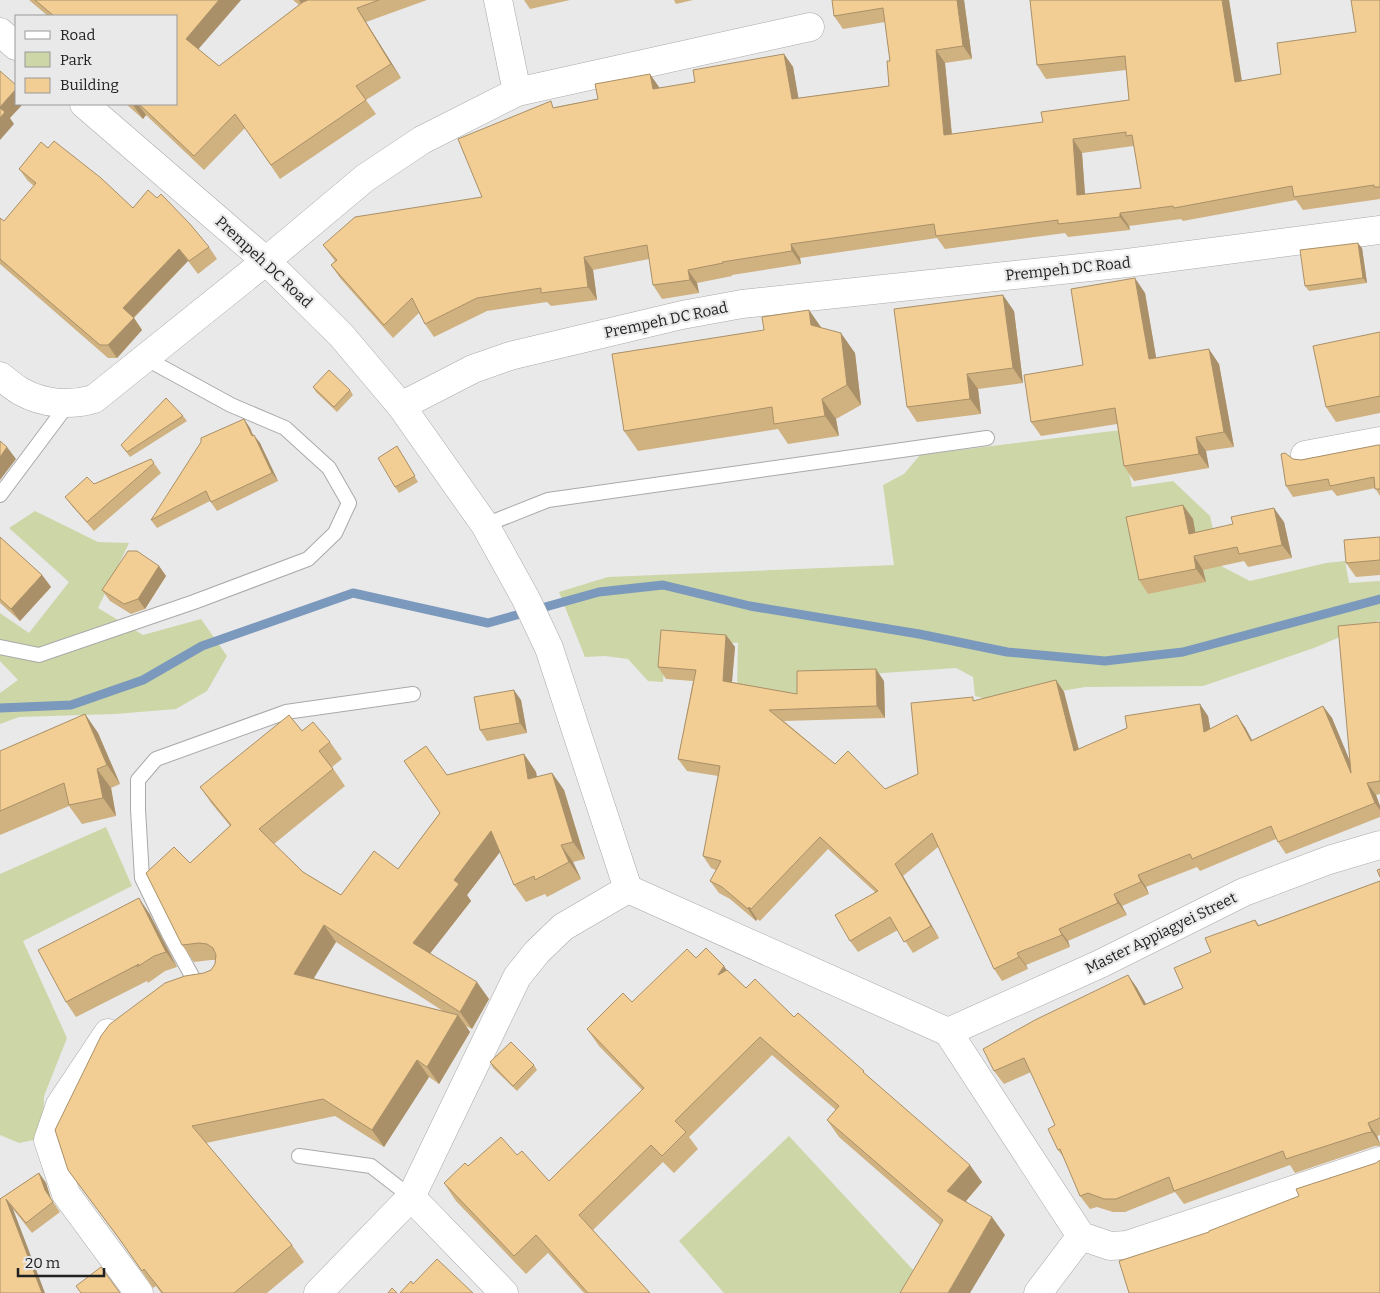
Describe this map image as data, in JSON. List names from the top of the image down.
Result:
{
  "streets": {
    "street": ["Prempeh DC Road", "Master Appiagyei Street"]
  },
  "legend": ["Road", "Park", "Building"],
  "scale_bar": "20 m"
}
